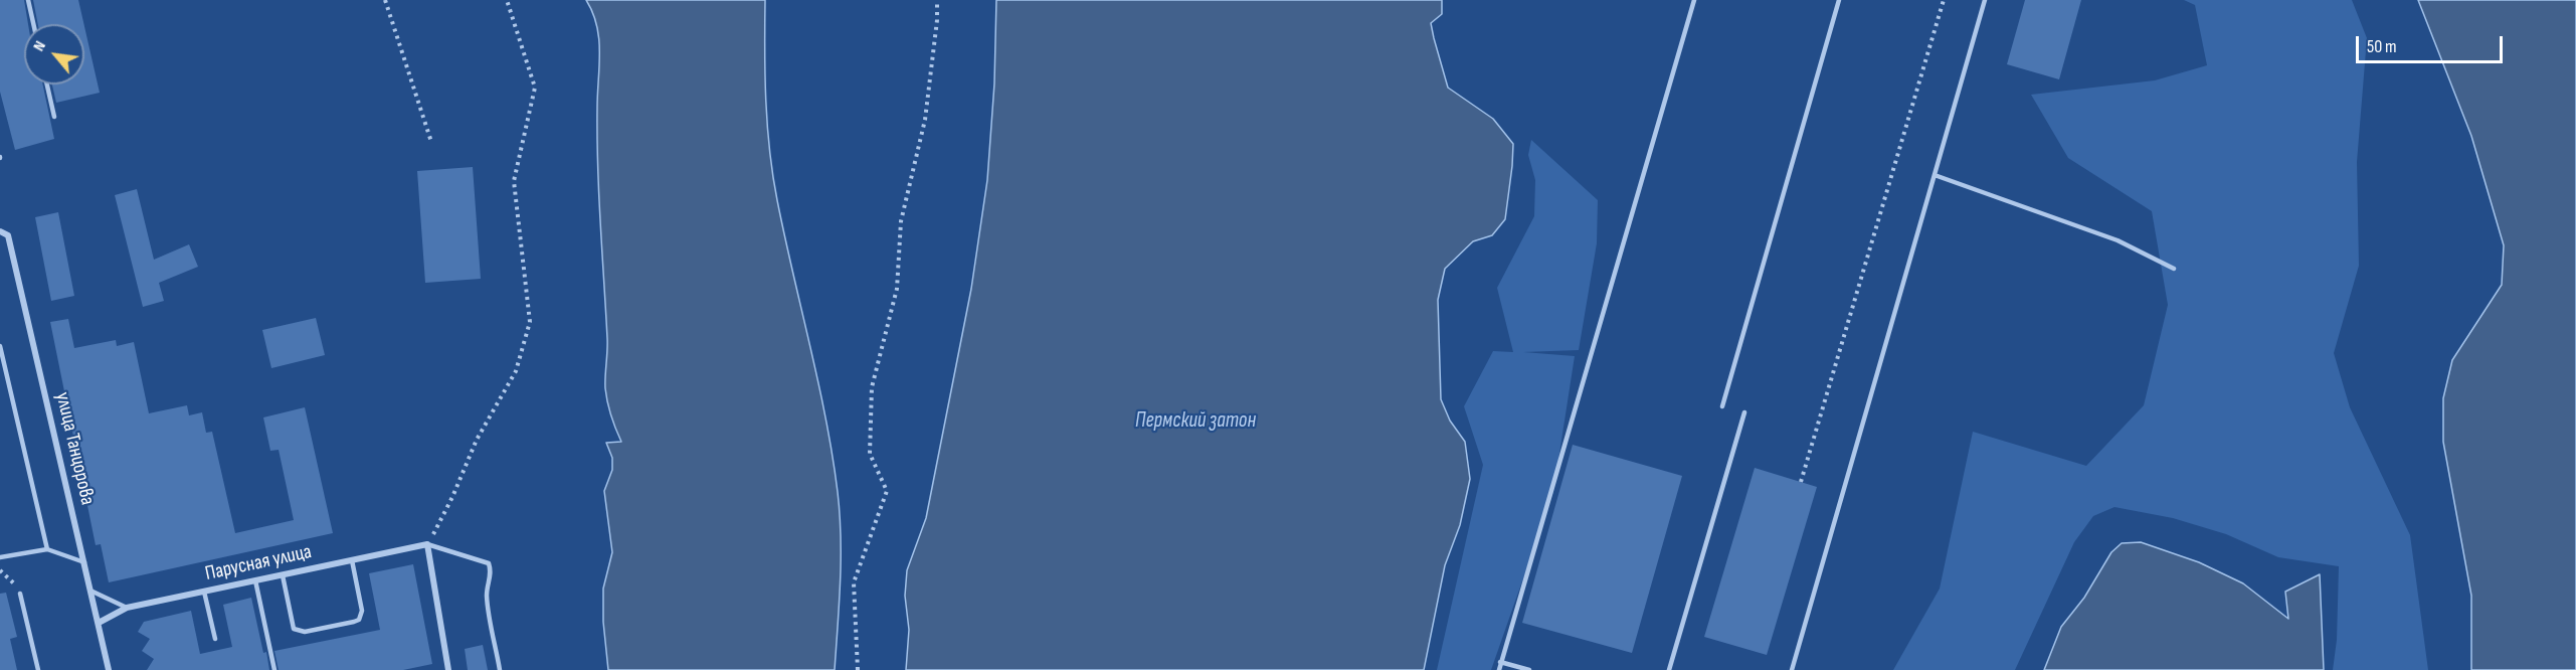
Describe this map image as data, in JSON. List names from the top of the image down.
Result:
{
  "streets": {
    "street": ["улица Танцорова", "Парусная улица"]
  },
  "crossings": [
    ["улица Танцорова", "Парусная улица"]
  ],
  "water": ["Пермский затон"],
  "scale_bar": "50 m",
  "north": "top left"
}
